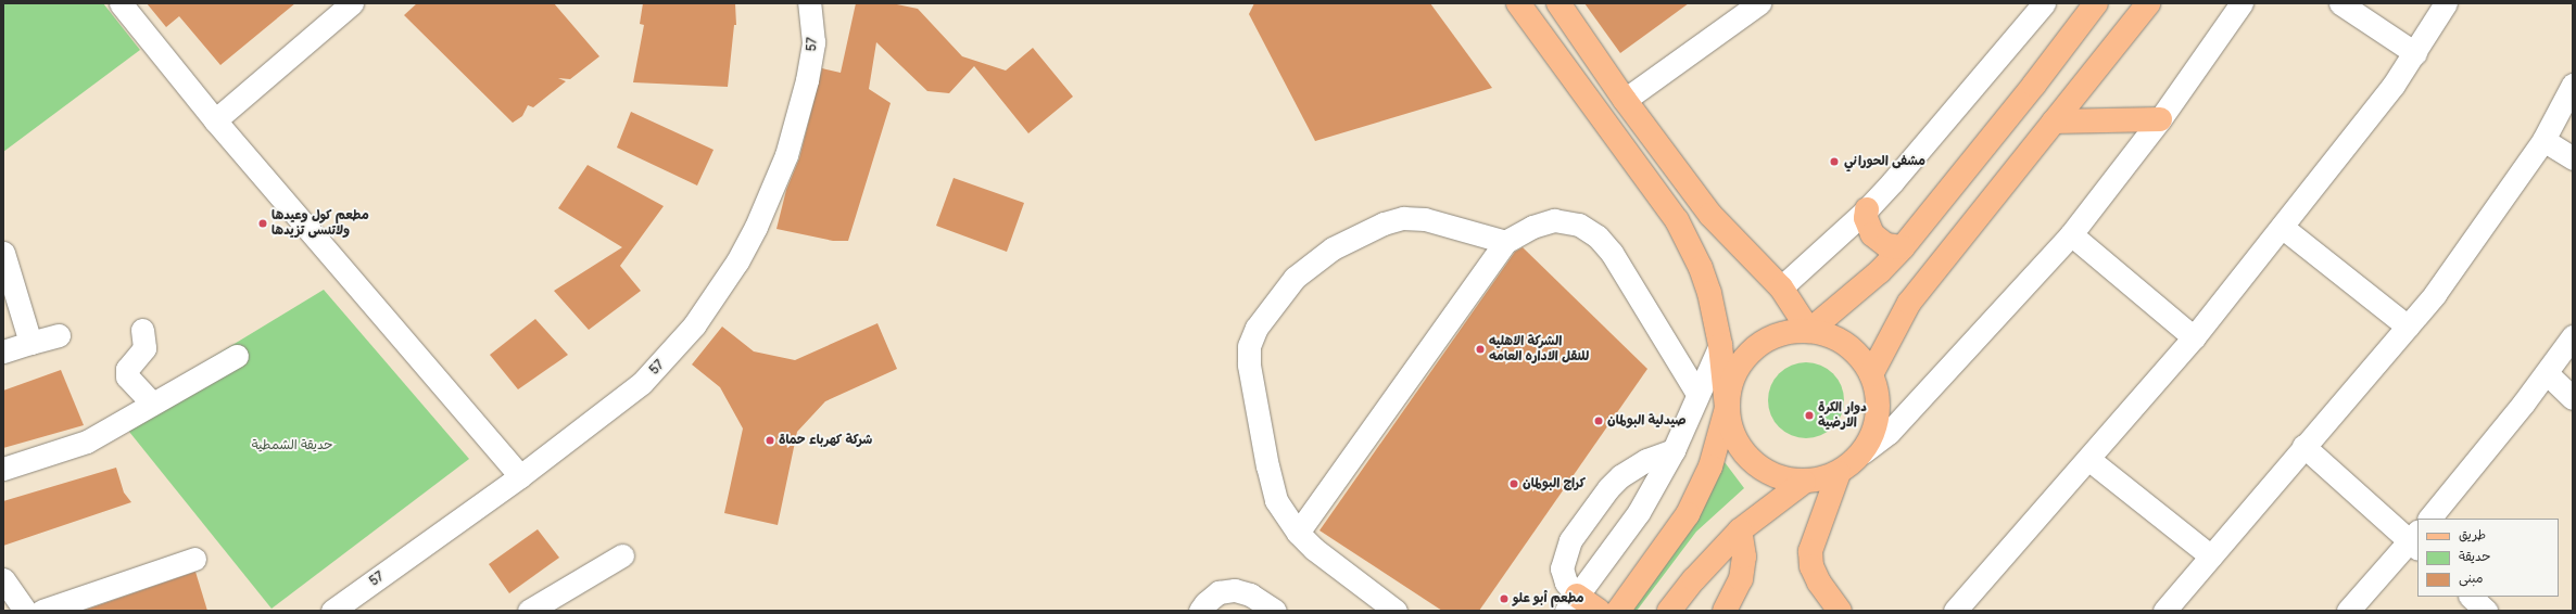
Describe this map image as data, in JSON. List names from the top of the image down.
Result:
{
  "streets": {
    "street": ["57"]
  },
  "parks": ["حديقة الشمطية"],
  "places": [
    "مشفى الحوراني",
    "مطعم كول وعيدها ولاتنسى تزيدها",
    "الشركة الاهليه للنقل الاداره العامه",
    "دوار الكرة الارضية",
    "صيدلية البولمان",
    "شركة كهرباء حماة",
    "كراج البولمان",
    "مطعم أبو علو"
  ],
  "legend": ["طريق", "حديقة", "مبنى"]
}
